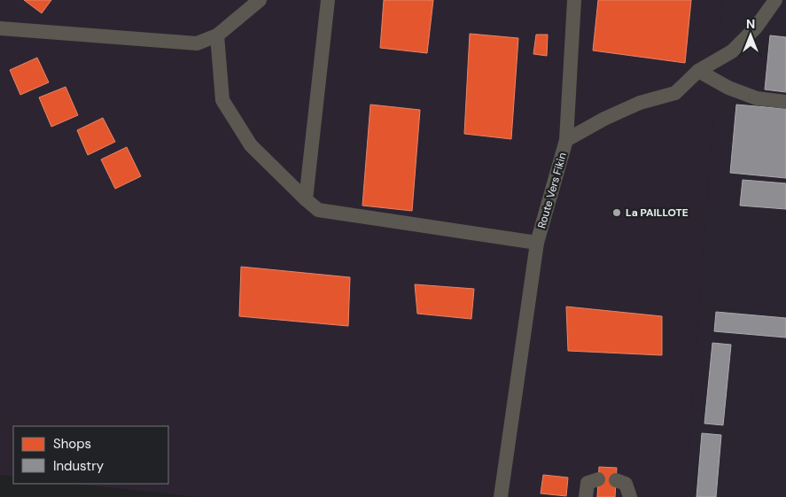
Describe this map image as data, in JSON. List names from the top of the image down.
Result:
{
  "streets": {
    "street": ["Route Vers Fikin"]
  },
  "places": ["La PAILLOTE"],
  "legend": ["Shops", "Industry"],
  "north": "top"
}
